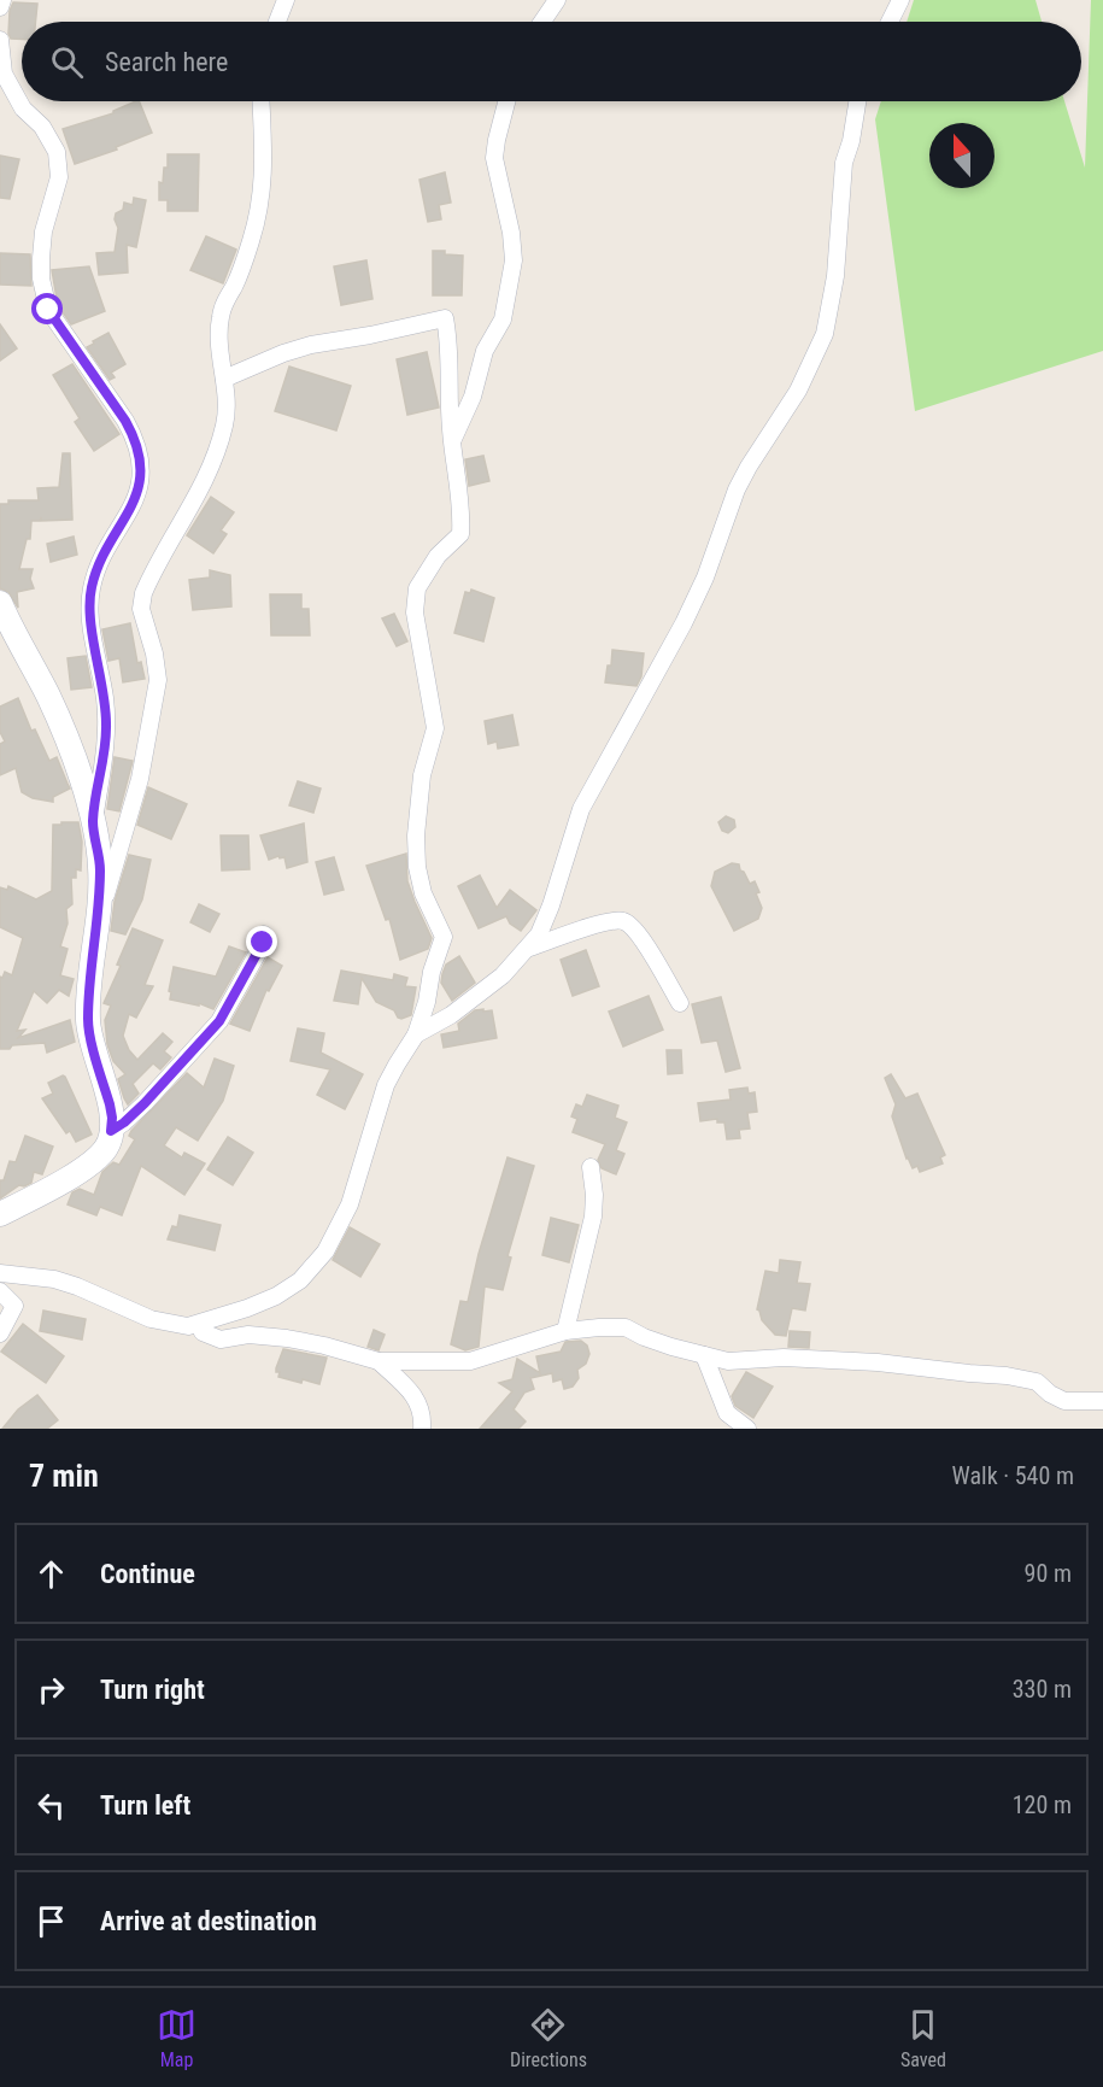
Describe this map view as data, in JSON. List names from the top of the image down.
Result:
{
  "north": "top",
  "page": {
    "search": "Search here",
    "heading": ["7 min", "Walk · 540 m"],
    "list": [
      ["Continue", "90 m"],
      ["Turn right", "330 m"],
      ["Turn left", "120 m"],
      "Arrive at destination"
    ],
    "nav": ["Map", "Directions", "Saved"]
  }
}
